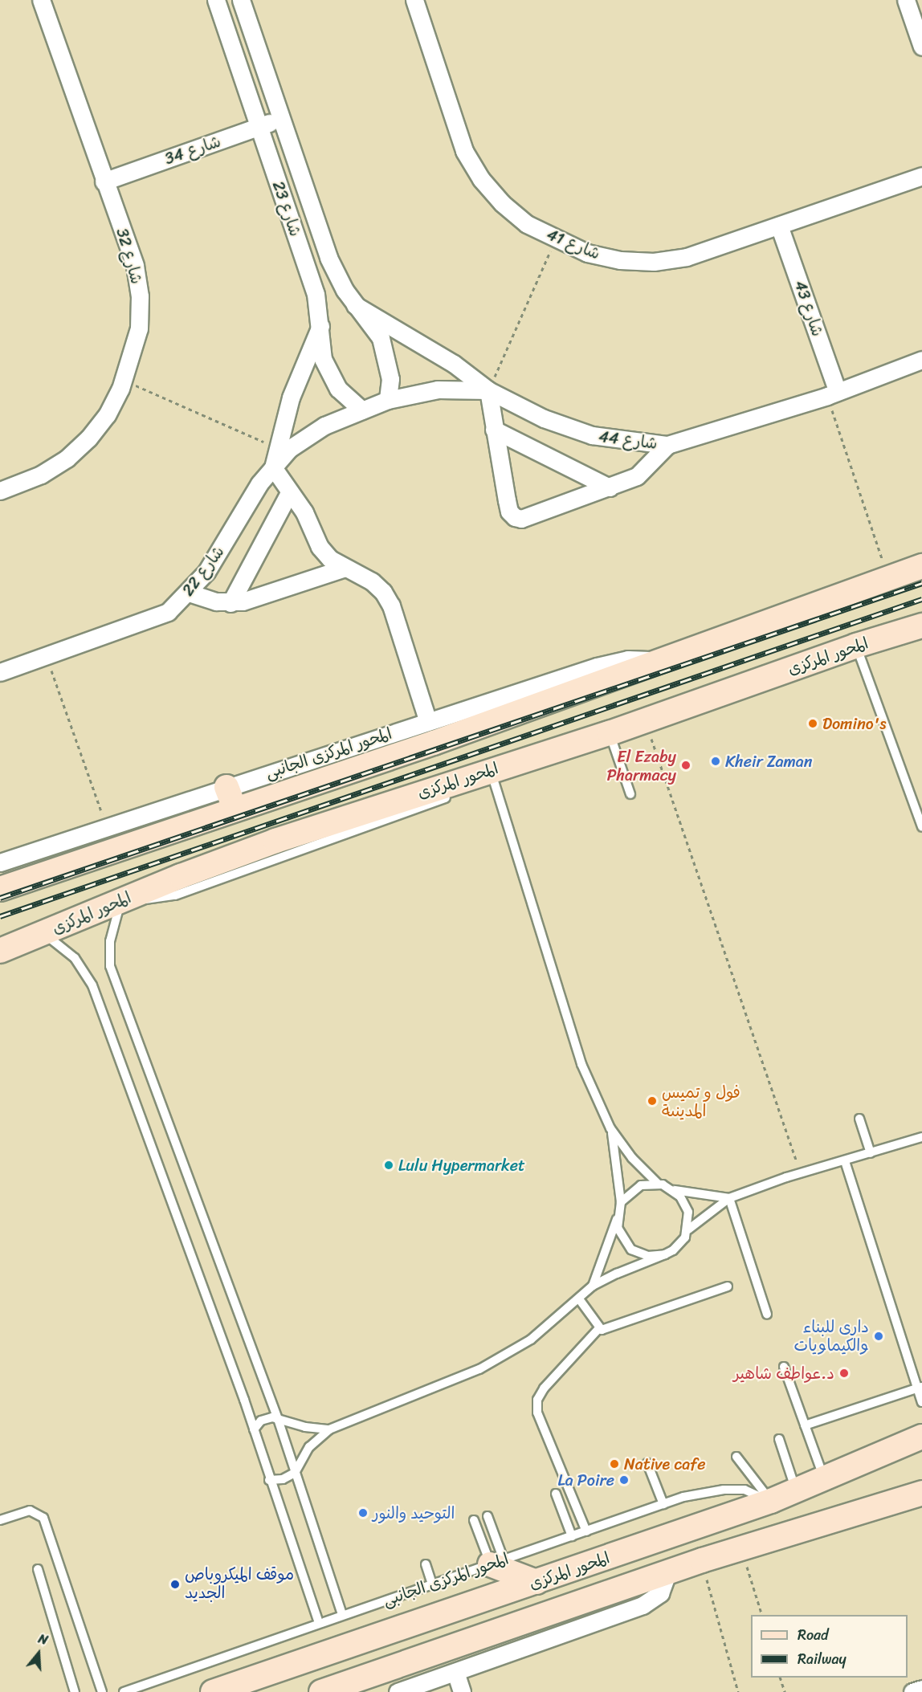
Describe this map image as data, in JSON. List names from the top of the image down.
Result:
{
  "streets": {
    "main road": ["المحور المركزى"],
    "street": [
      "شارع 34",
      "شارع 23",
      "شارع 41",
      "شارع 32",
      "شارع 43",
      "شارع 44",
      "شارع 22",
      "المحور المركزى الجانبى"
    ]
  },
  "crossings": [
    ["شارع 34", "شارع 23"],
    ["شارع 34", "شارع 32"],
    ["شارع 23", "شارع 44"],
    ["شارع 23", "شارع 22"],
    ["شارع 41", "شارع 43"],
    ["شارع 43", "شارع 44"],
    ["شارع 44", "شارع 22"],
    ["المحور المركزى", "المحور المركزى الجانبى"]
  ],
  "places": [
    "Domino's",
    "Kheir Zaman",
    "El Ezaby Pharmacy",
    "فول و تميس المدينىة",
    "Lulu Hypermarket",
    "دارى للبناء والكيماويات",
    "د.عواطف شاهير",
    "Native cafe",
    "La Poire",
    "التوحيد والنور",
    "موقف الميكروباص الجديد"
  ],
  "legend": ["Road", "Railway"],
  "north": "top"
}
